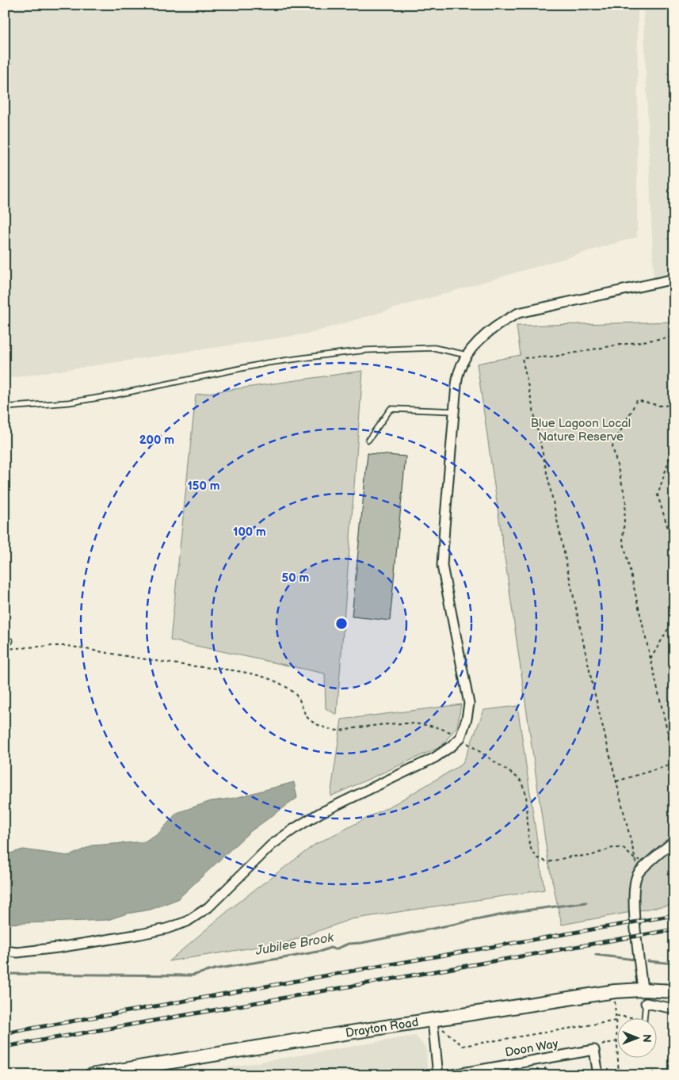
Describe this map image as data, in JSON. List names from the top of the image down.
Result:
{
  "streets": {
    "street": ["Drayton Road", "Doon Way"]
  },
  "water": ["Jubilee Brook"],
  "parks": ["Blue Lagoon Local Nature Reserve"],
  "north": "right",
  "rings": [
    "200 m",
    "150 m",
    "100 m",
    "50 m"
  ]
}
